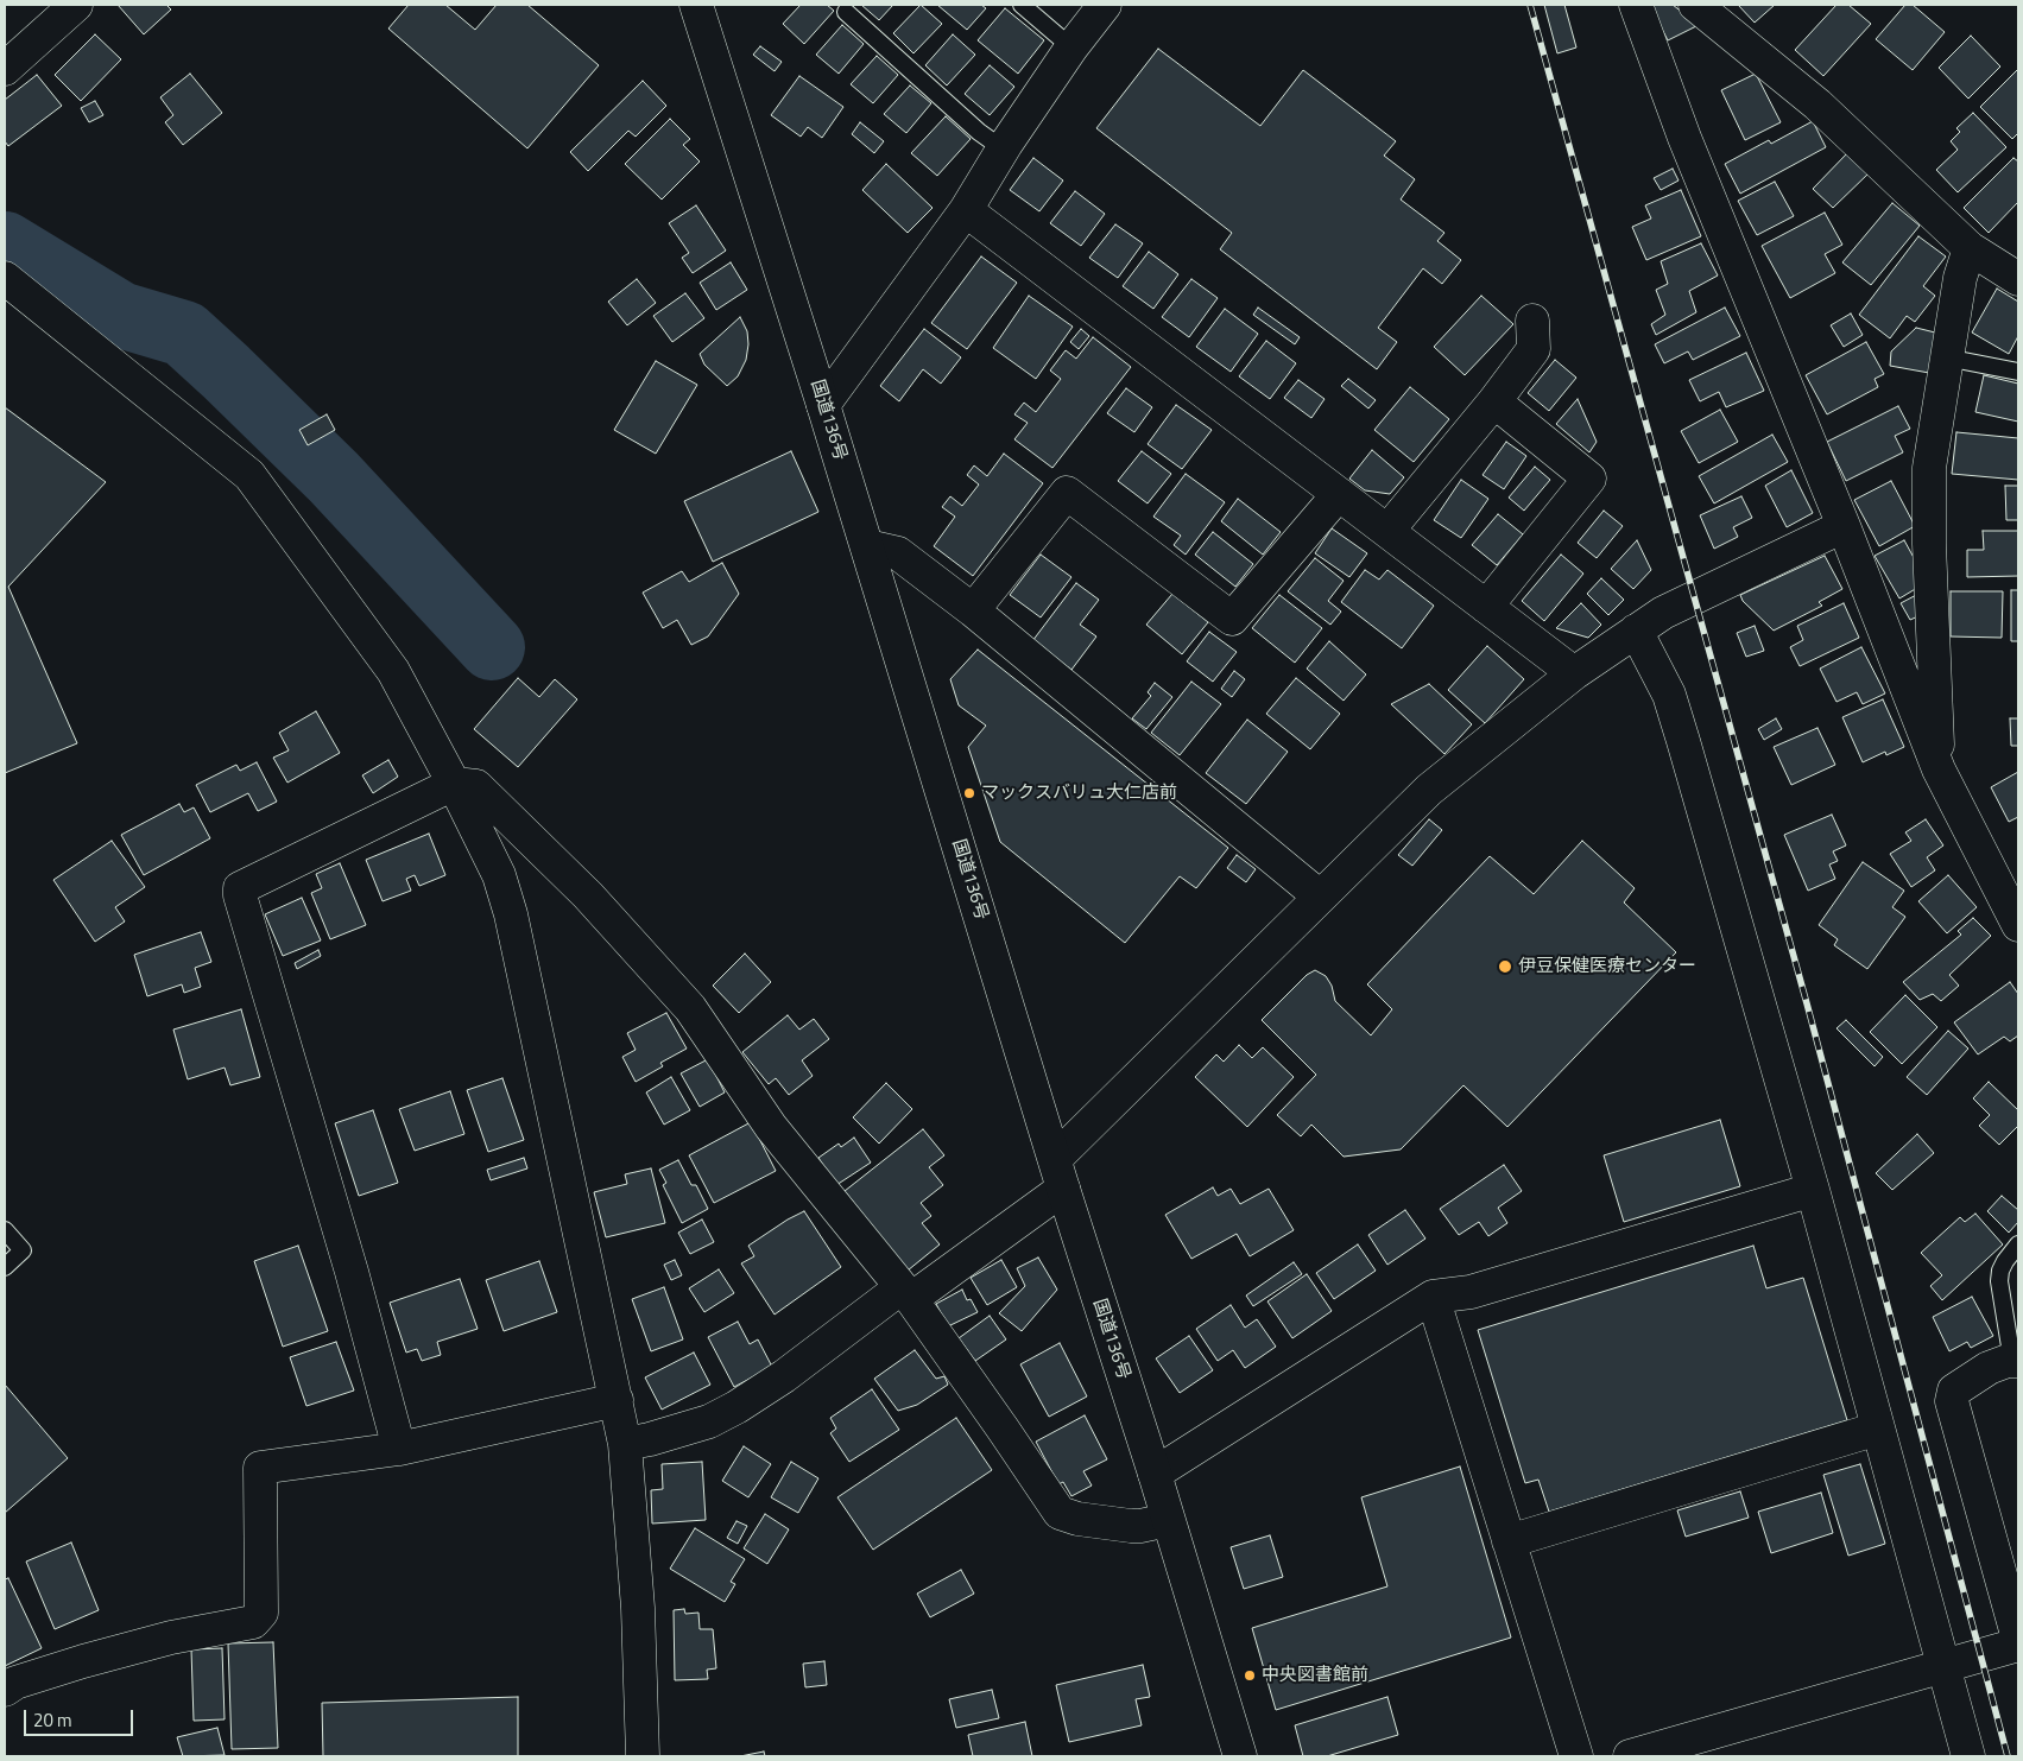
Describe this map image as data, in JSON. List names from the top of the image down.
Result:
{
  "streets": {
    "main road": ["国道136号"]
  },
  "places": ["マックスバリュ大仁店前", "伊豆保健医療センター", "中央図書館前"],
  "scale_bar": "20 m"
}
